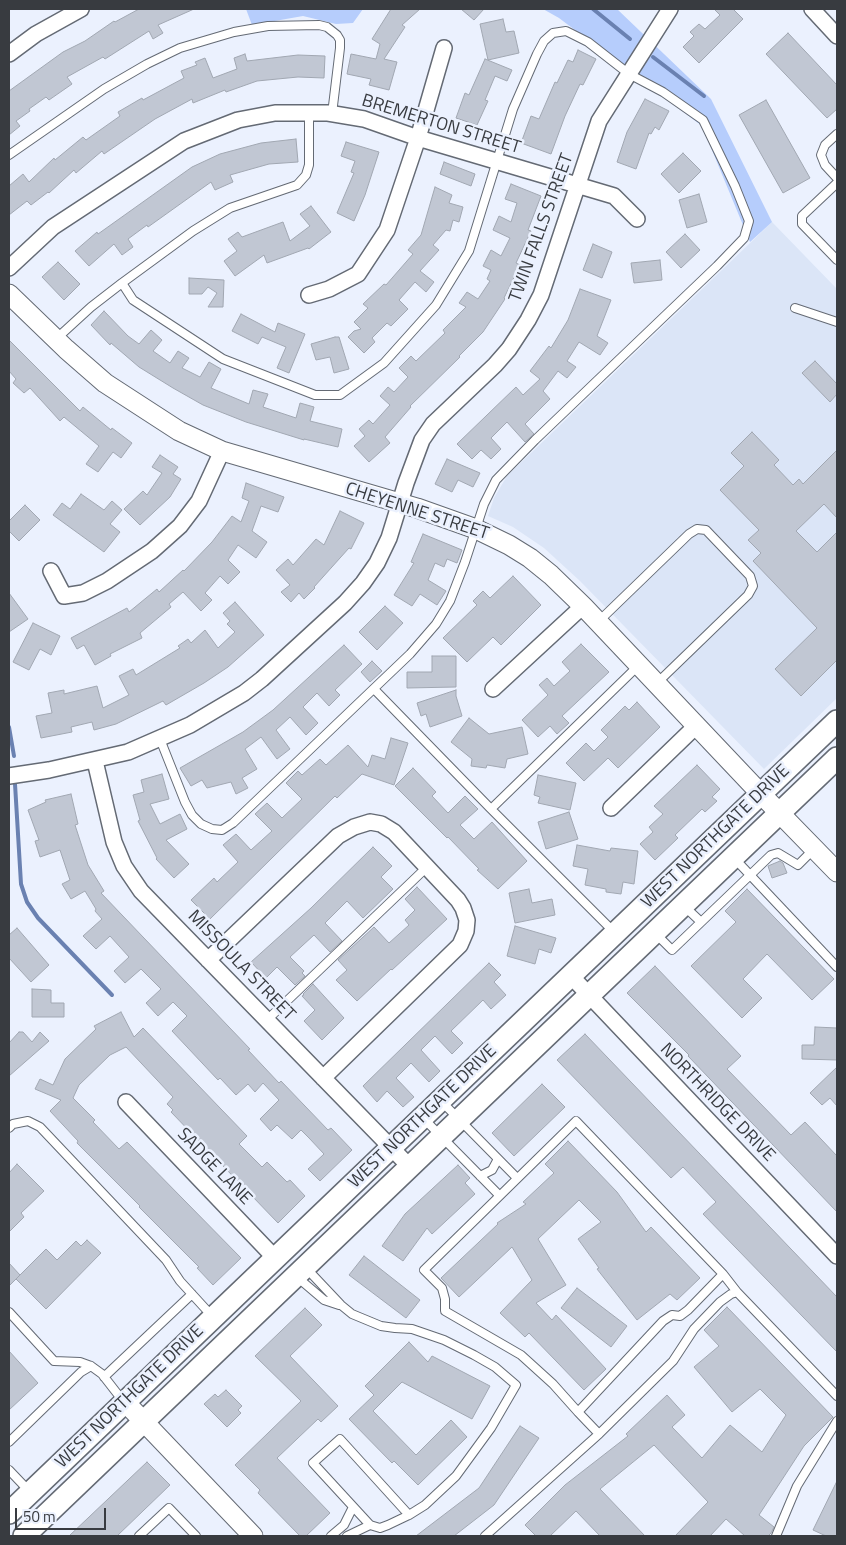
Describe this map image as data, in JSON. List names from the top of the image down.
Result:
{
  "streets": {
    "main road": ["WEST NORTHGATE DRIVE"],
    "street": [
      "BREMERTON STREET",
      "TWIN FALLS STREET",
      "CHEYENNE STREET",
      "MISSOULA STREET",
      "NORTHRIDGE DRIVE",
      "SADGE LANE"
    ]
  },
  "crossings": [
    ["BREMERTON STREET", "TWIN FALLS STREET"],
    ["TWIN FALLS STREET", "CHEYENNE STREET"],
    ["TWIN FALLS STREET", "MISSOULA STREET"],
    ["CHEYENNE STREET", "WEST NORTHGATE DRIVE"],
    ["WEST NORTHGATE DRIVE", "MISSOULA STREET"],
    ["WEST NORTHGATE DRIVE", "NORTHRIDGE DRIVE"],
    ["WEST NORTHGATE DRIVE", "SADGE LANE"]
  ],
  "scale_bar": "50 m"
}
